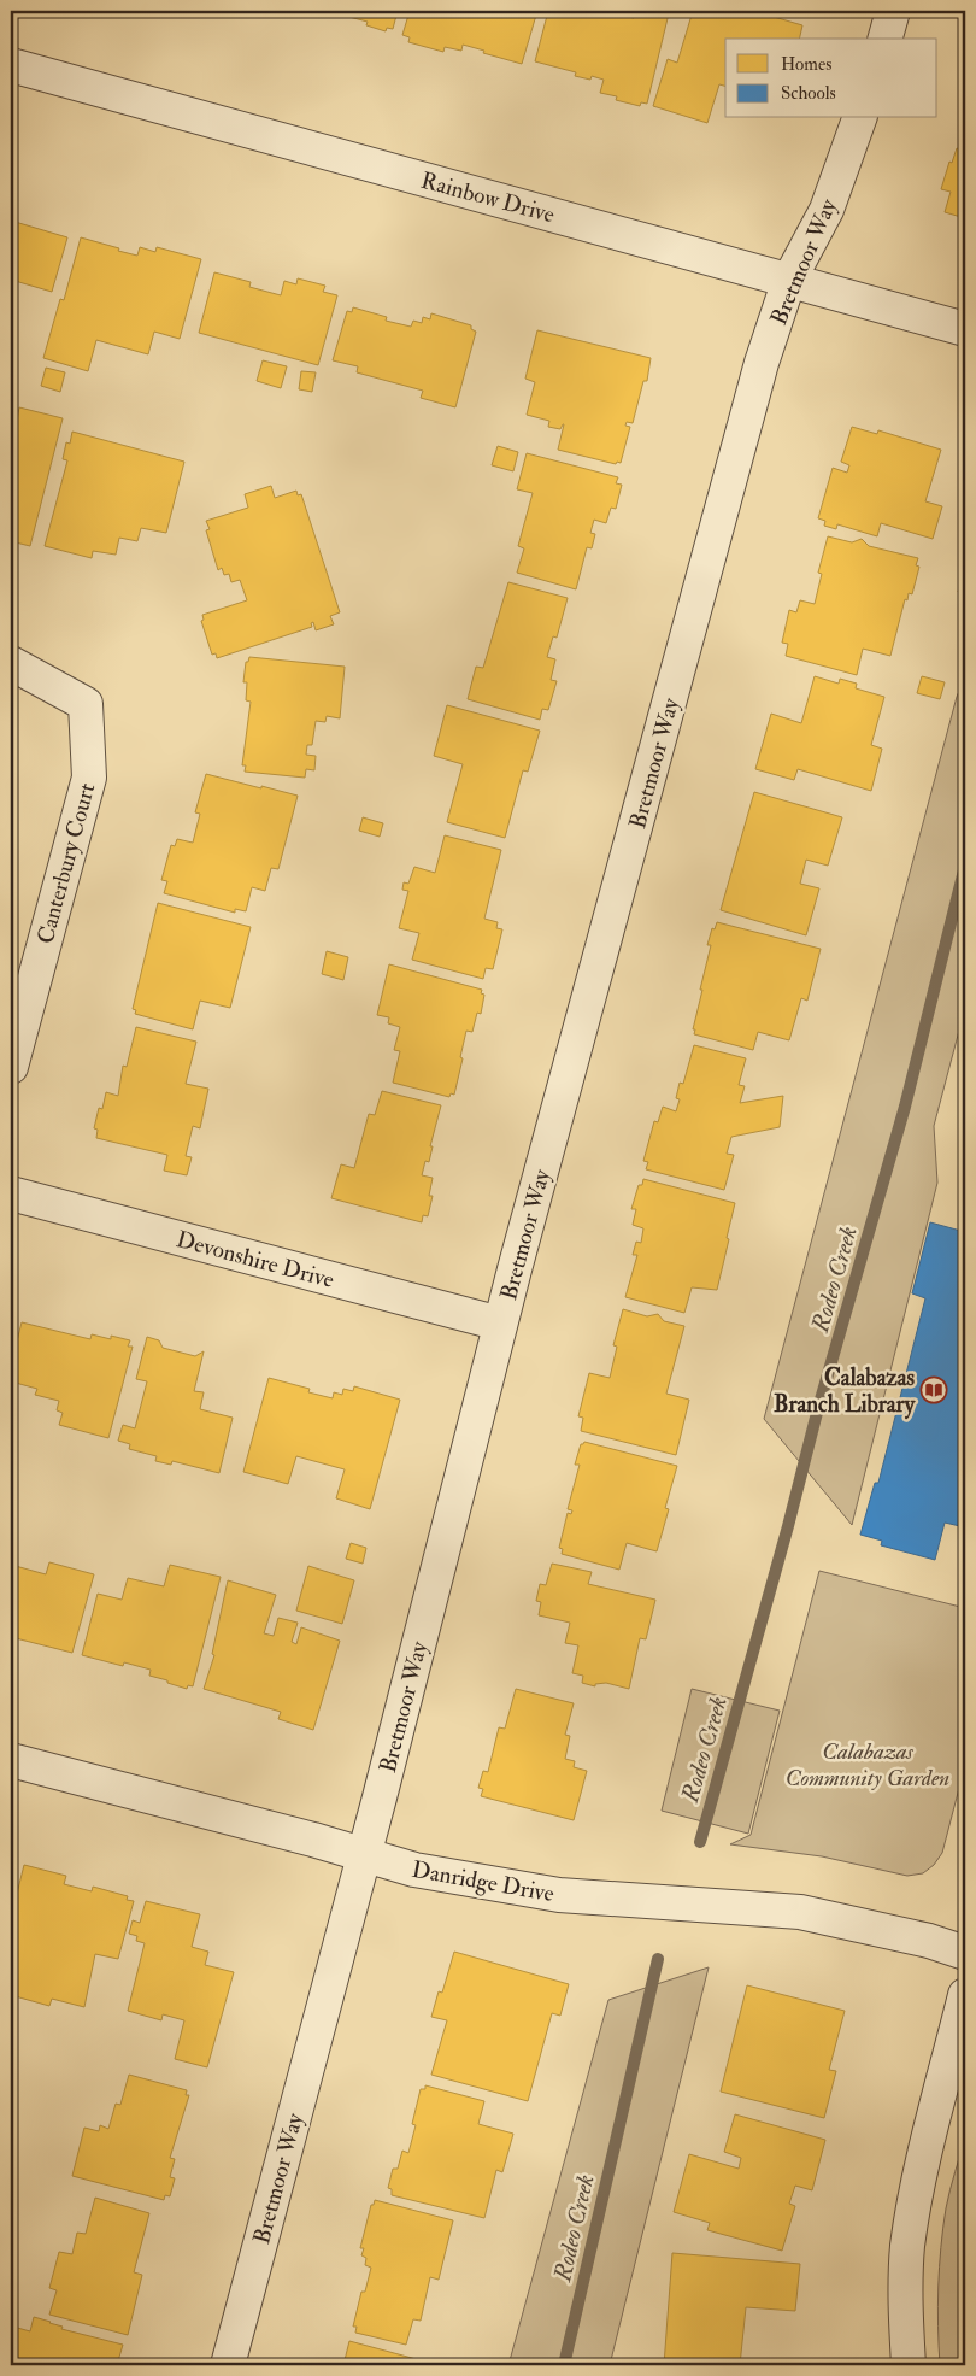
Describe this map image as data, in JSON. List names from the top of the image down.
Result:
{
  "streets": {
    "street": [
      "Rainbow Drive",
      "Bretmoor Way",
      "Canterbury Court",
      "Devonshire Drive",
      "Danridge Drive"
    ]
  },
  "crossings": [
    ["Rainbow Drive", "Bretmoor Way"],
    ["Bretmoor Way", "Devonshire Drive"],
    ["Bretmoor Way", "Danridge Drive"]
  ],
  "water": ["Rodeo Creek"],
  "parks": ["Calabazas Community Garden"],
  "places": {
    "library": ["Calabazas Branch Library"]
  },
  "legend": ["Homes", "Schools"]
}
